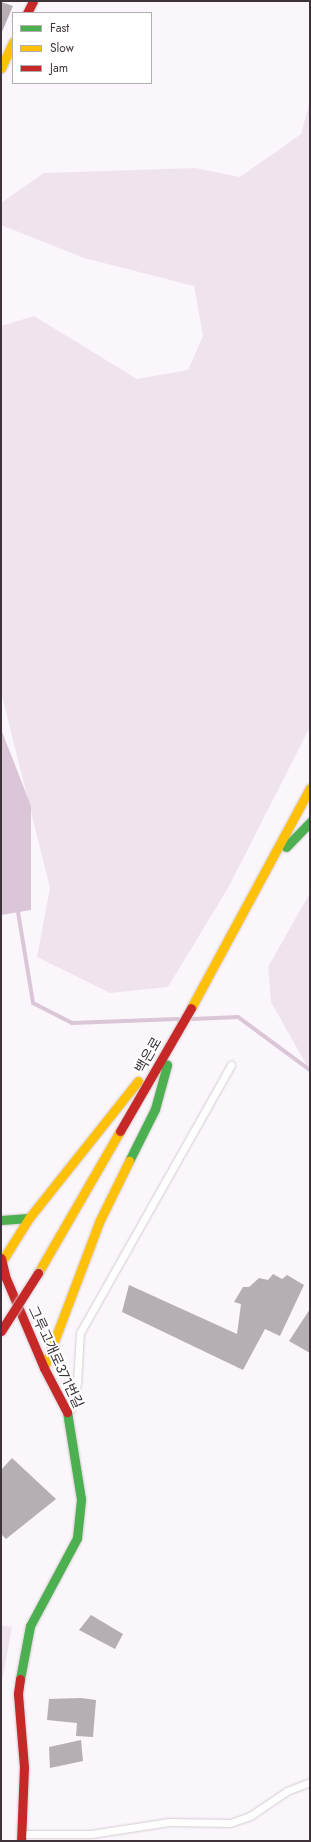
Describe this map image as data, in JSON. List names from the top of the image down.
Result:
{
  "streets": {
    "main road": ["백은로", "그루고개로371번길"]
  },
  "legend": ["Fast", "Slow", "Jam"]
}
